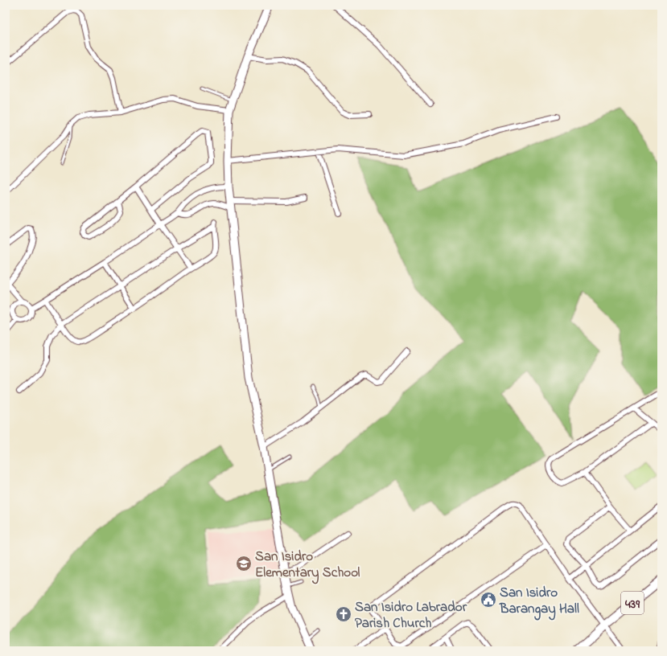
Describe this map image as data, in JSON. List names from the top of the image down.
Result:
{
  "streets": {
    "main road": ["439"]
  },
  "places": {
    "school or university": ["San Isidro Elementary School"],
    "public building": ["San Isidro Barangay Hall"],
    "church": ["San Isidro Labrador Parish Church"]
  }
}
